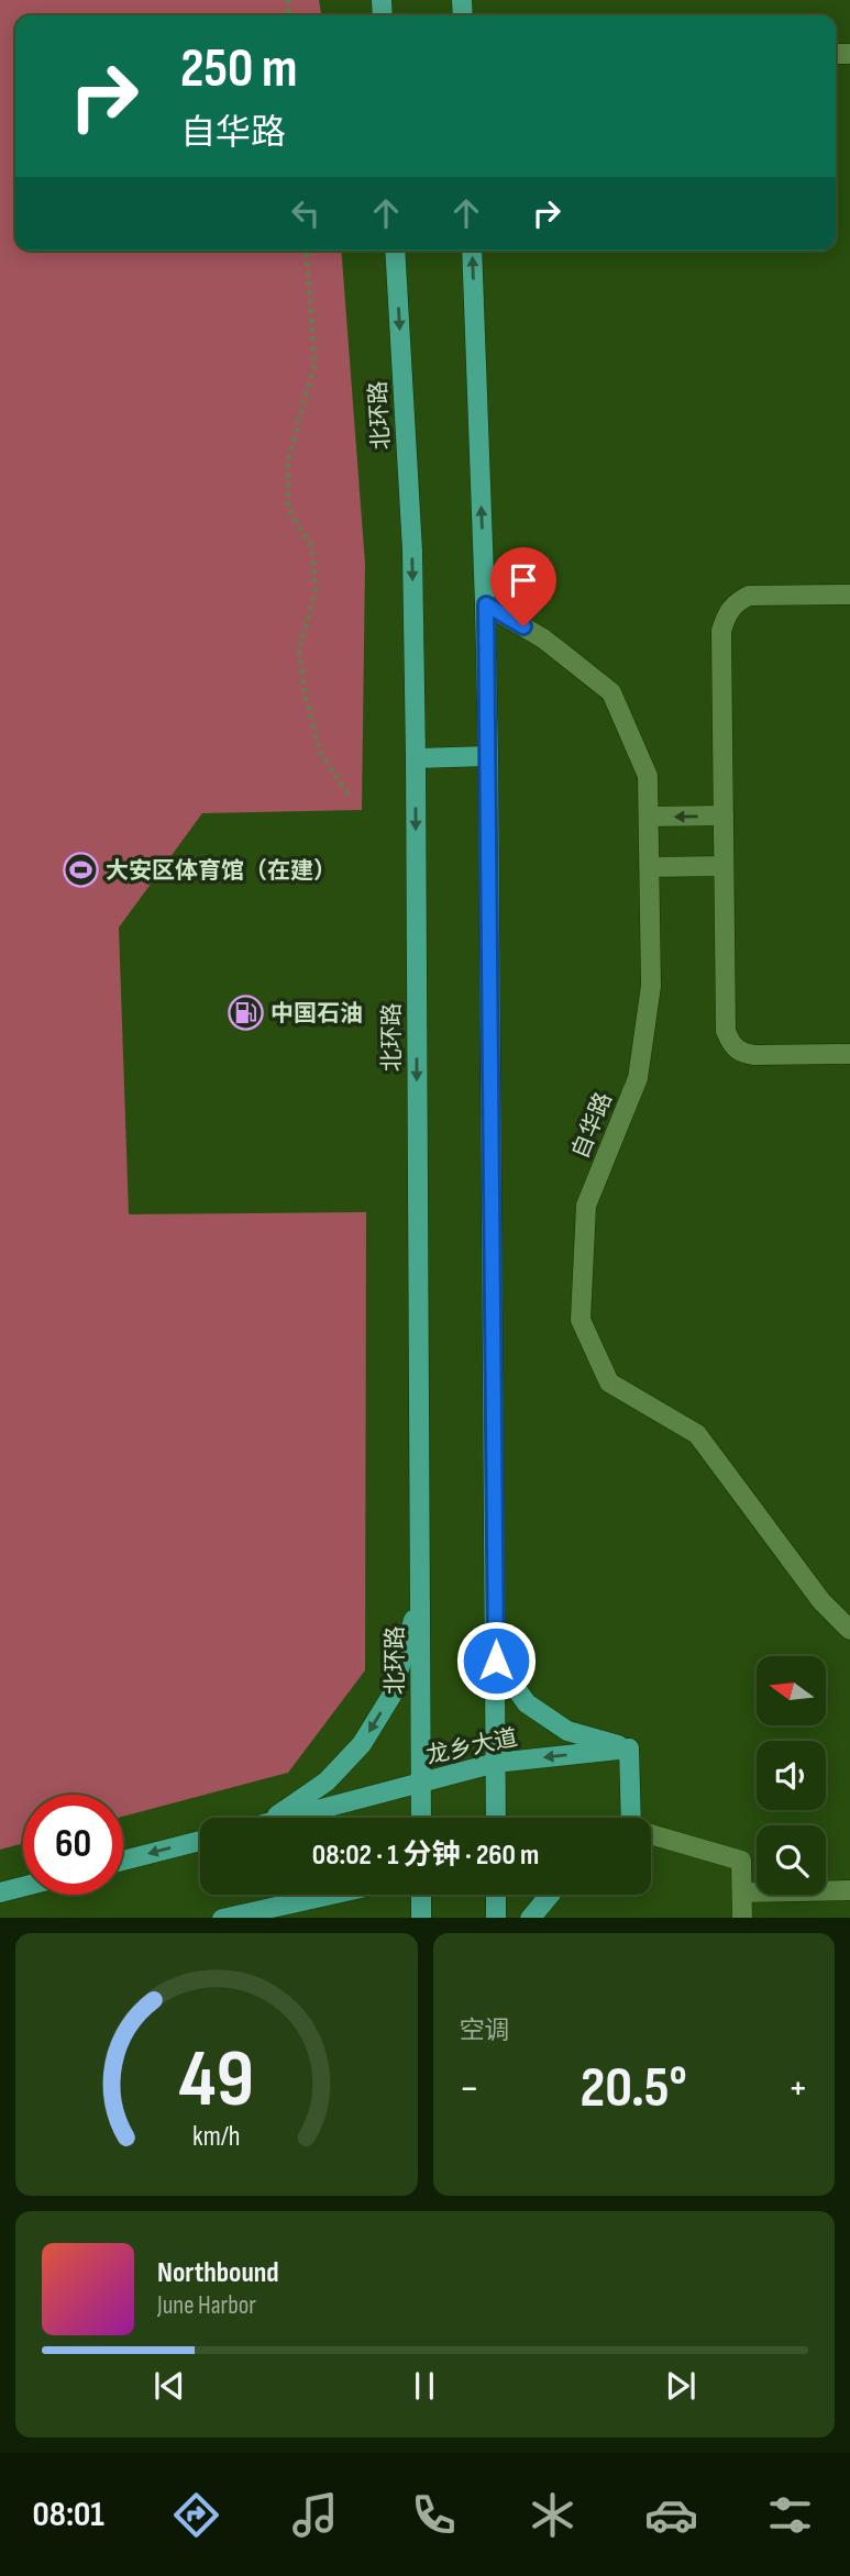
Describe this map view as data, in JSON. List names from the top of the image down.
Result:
{
  "streets": {
    "main road": ["北环路", "龙乡大道"],
    "street": ["自华路"]
  },
  "crossings": [
    ["北环路", "龙乡大道"]
  ],
  "one_way": ["龙乡大道"],
  "places": {
    "sports": ["大安区体育馆（在建）"],
    "fuel station": ["中国石油"]
  },
  "north": "left",
  "page": {
    "turn": ["250 m", "自华路"],
    "limit": "60",
    "trip": "08:02 · 1 分钟 · 260 m",
    "tile": "空调",
    "heat": ["−", "20.5°", "+"],
    "song": ["Northbound", "June Harbor"],
    "tabs": "08:01",
    "gauge": ["49", "km/h"]
  }
}
